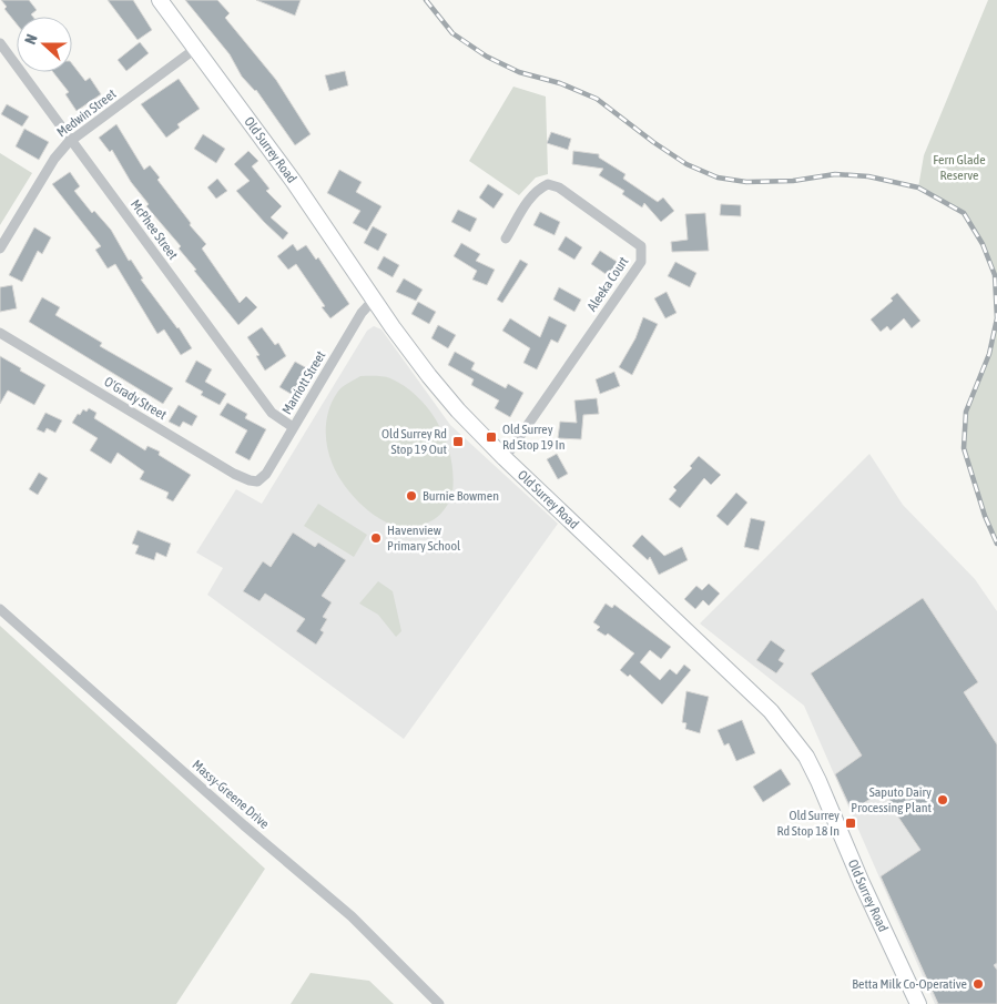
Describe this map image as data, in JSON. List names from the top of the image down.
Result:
{
  "streets": {
    "main road": ["Old Surrey Road"],
    "street": [
      "Medwin Street",
      "McPhee Street",
      "Aleeka Court",
      "Marriott Street",
      "O'Grady Street",
      "Massy-Greene Drive"
    ]
  },
  "crossings": [
    ["Medwin Street", "Old Surrey Road"],
    ["Medwin Street", "McPhee Street"],
    ["Old Surrey Road", "Aleeka Court"],
    ["Old Surrey Road", "Marriott Street"],
    ["McPhee Street", "Marriott Street"],
    ["Marriott Street", "O'Grady Street"]
  ],
  "parks": ["Fern Glade Reserve"],
  "places": {
    "transit": ["Old Surrey Rd Stop 19 In", "Old Surrey Rd Stop 19 Out", "Old Surrey Rd Stop 18 In"],
    "other": [
      "Burnie Bowmen",
      "Havenview Primary School",
      "Saputo Dairy Processing Plant",
      "Betta Milk Co-Operative"
    ]
  },
  "north": "left"
}
